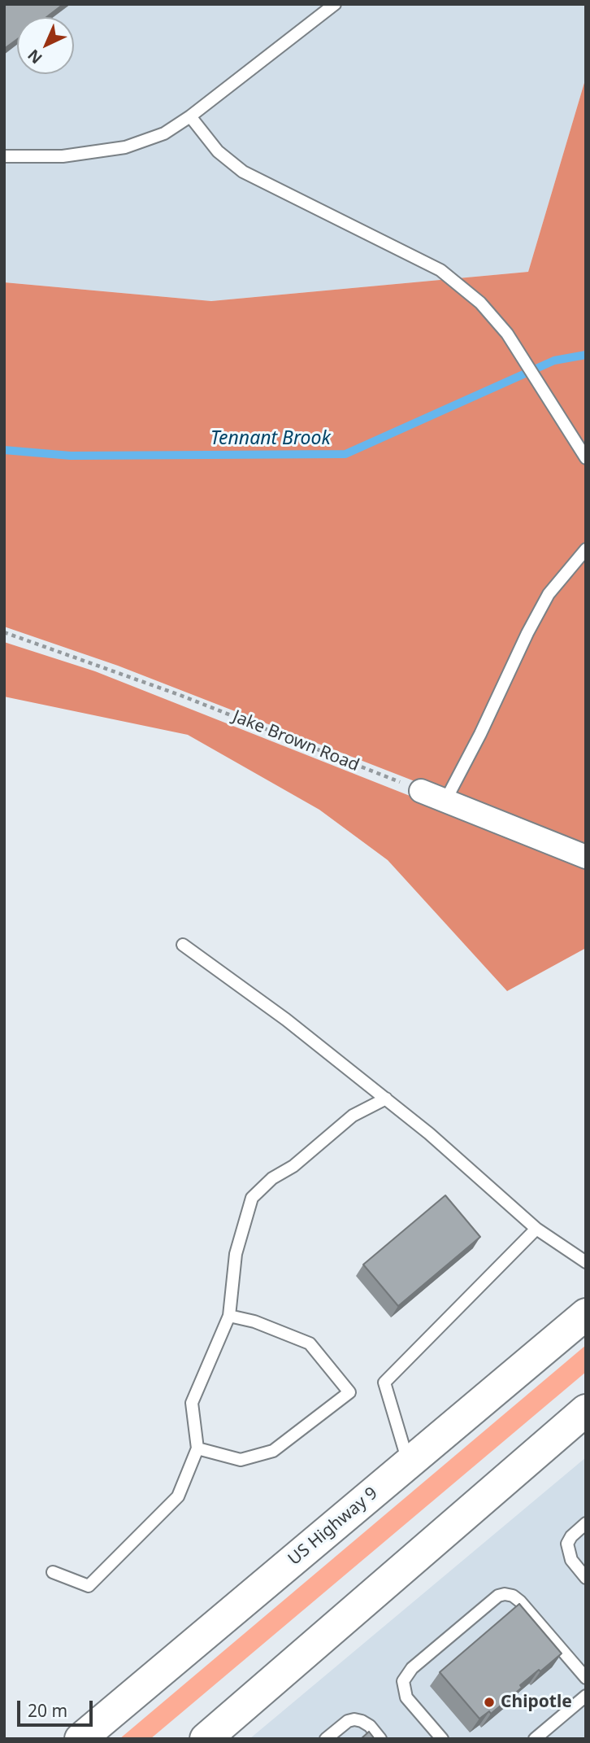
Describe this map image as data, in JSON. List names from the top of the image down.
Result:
{
  "streets": {
    "highway": ["US Highway 9"],
    "path": ["Jake Brown Road"]
  },
  "water": ["Tennant Brook"],
  "places": ["Chipotle"],
  "scale_bar": "20 m",
  "north": "bottom left"
}
